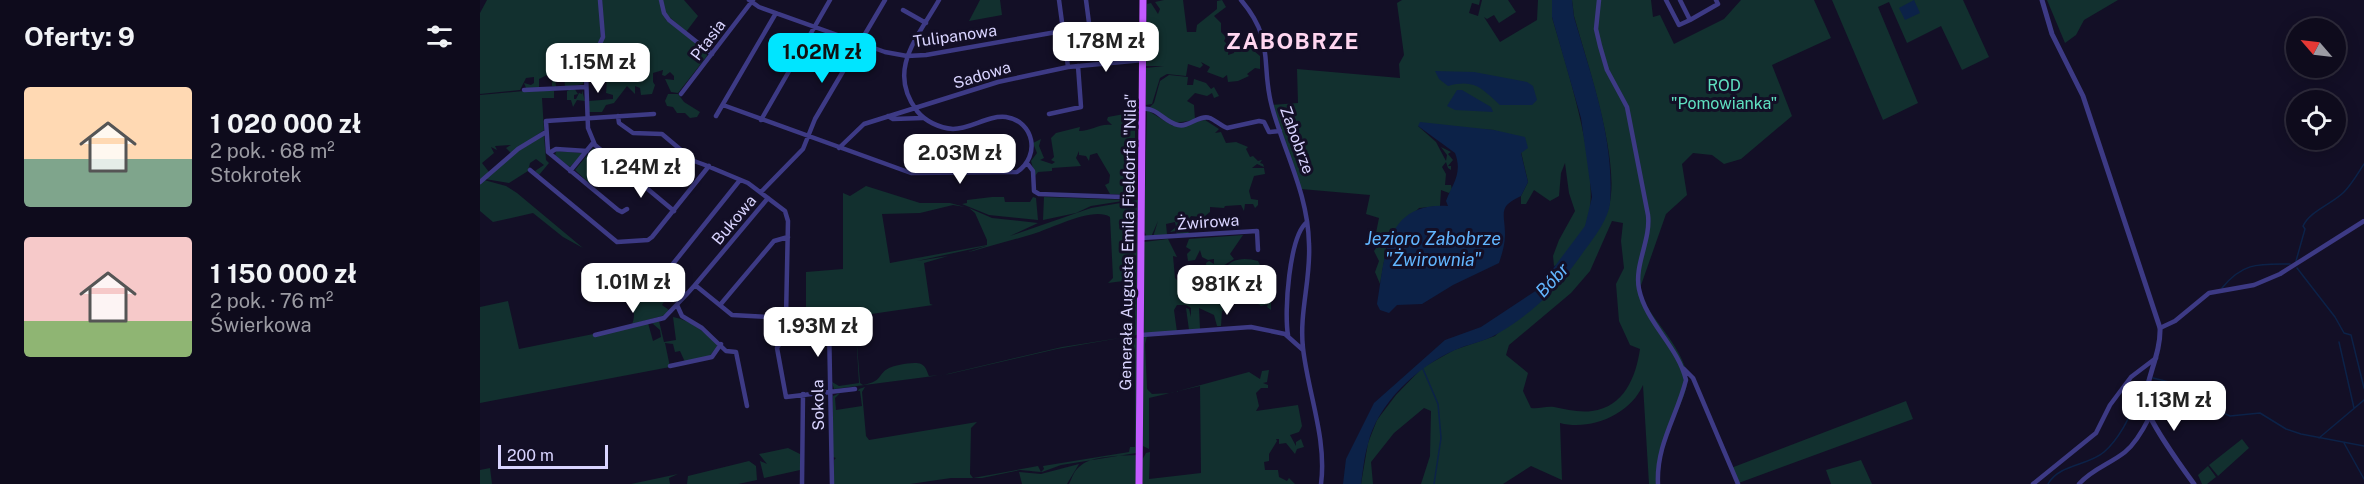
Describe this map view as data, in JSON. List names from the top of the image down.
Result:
{
  "streets": {
    "main road": ["Generała Augusta Emila Fieldorfa \"Nila\""],
    "street": [
      "Tulipanowa",
      "Ptasia",
      "Sadowa",
      "Zabobrze",
      "Bukowa",
      "Żwirowa",
      "Sokola"
    ]
  },
  "crossings": [
    ["Tulipanowa", "Ptasia"],
    ["Sadowa", "Generała Augusta Emila Fieldorfa \"Nila\""],
    ["Żwirowa", "Generała Augusta Emila Fieldorfa \"Nila\""]
  ],
  "districts": ["ZABOBRZE"],
  "water": ["Jezioro Zabobrze \"Żwirownia\"", "Bóbr"],
  "parks": ["ROD \"Pomowianka\""],
  "scale_bar": "200 m",
  "north": "top left",
  "page": {
    "heading": "Oferty: 9",
    "price": [
      "1.78M zł",
      "1.02M zł",
      "1.15M zł",
      "2.03M zł",
      "1.24M zł",
      "1.01M zł",
      "981K zł",
      "1.93M zł",
      "1.13M zł"
    ],
    "list": [
      {
        "name": "1 020 000 zł",
        "note": "2 pok. · 68 m² · Stokrotek"
      },
      {
        "name": "1 150 000 zł",
        "note": "2 pok. · 76 m² · Świerkowa"
      }
    ],
    "scale": "200 m"
  }
}
